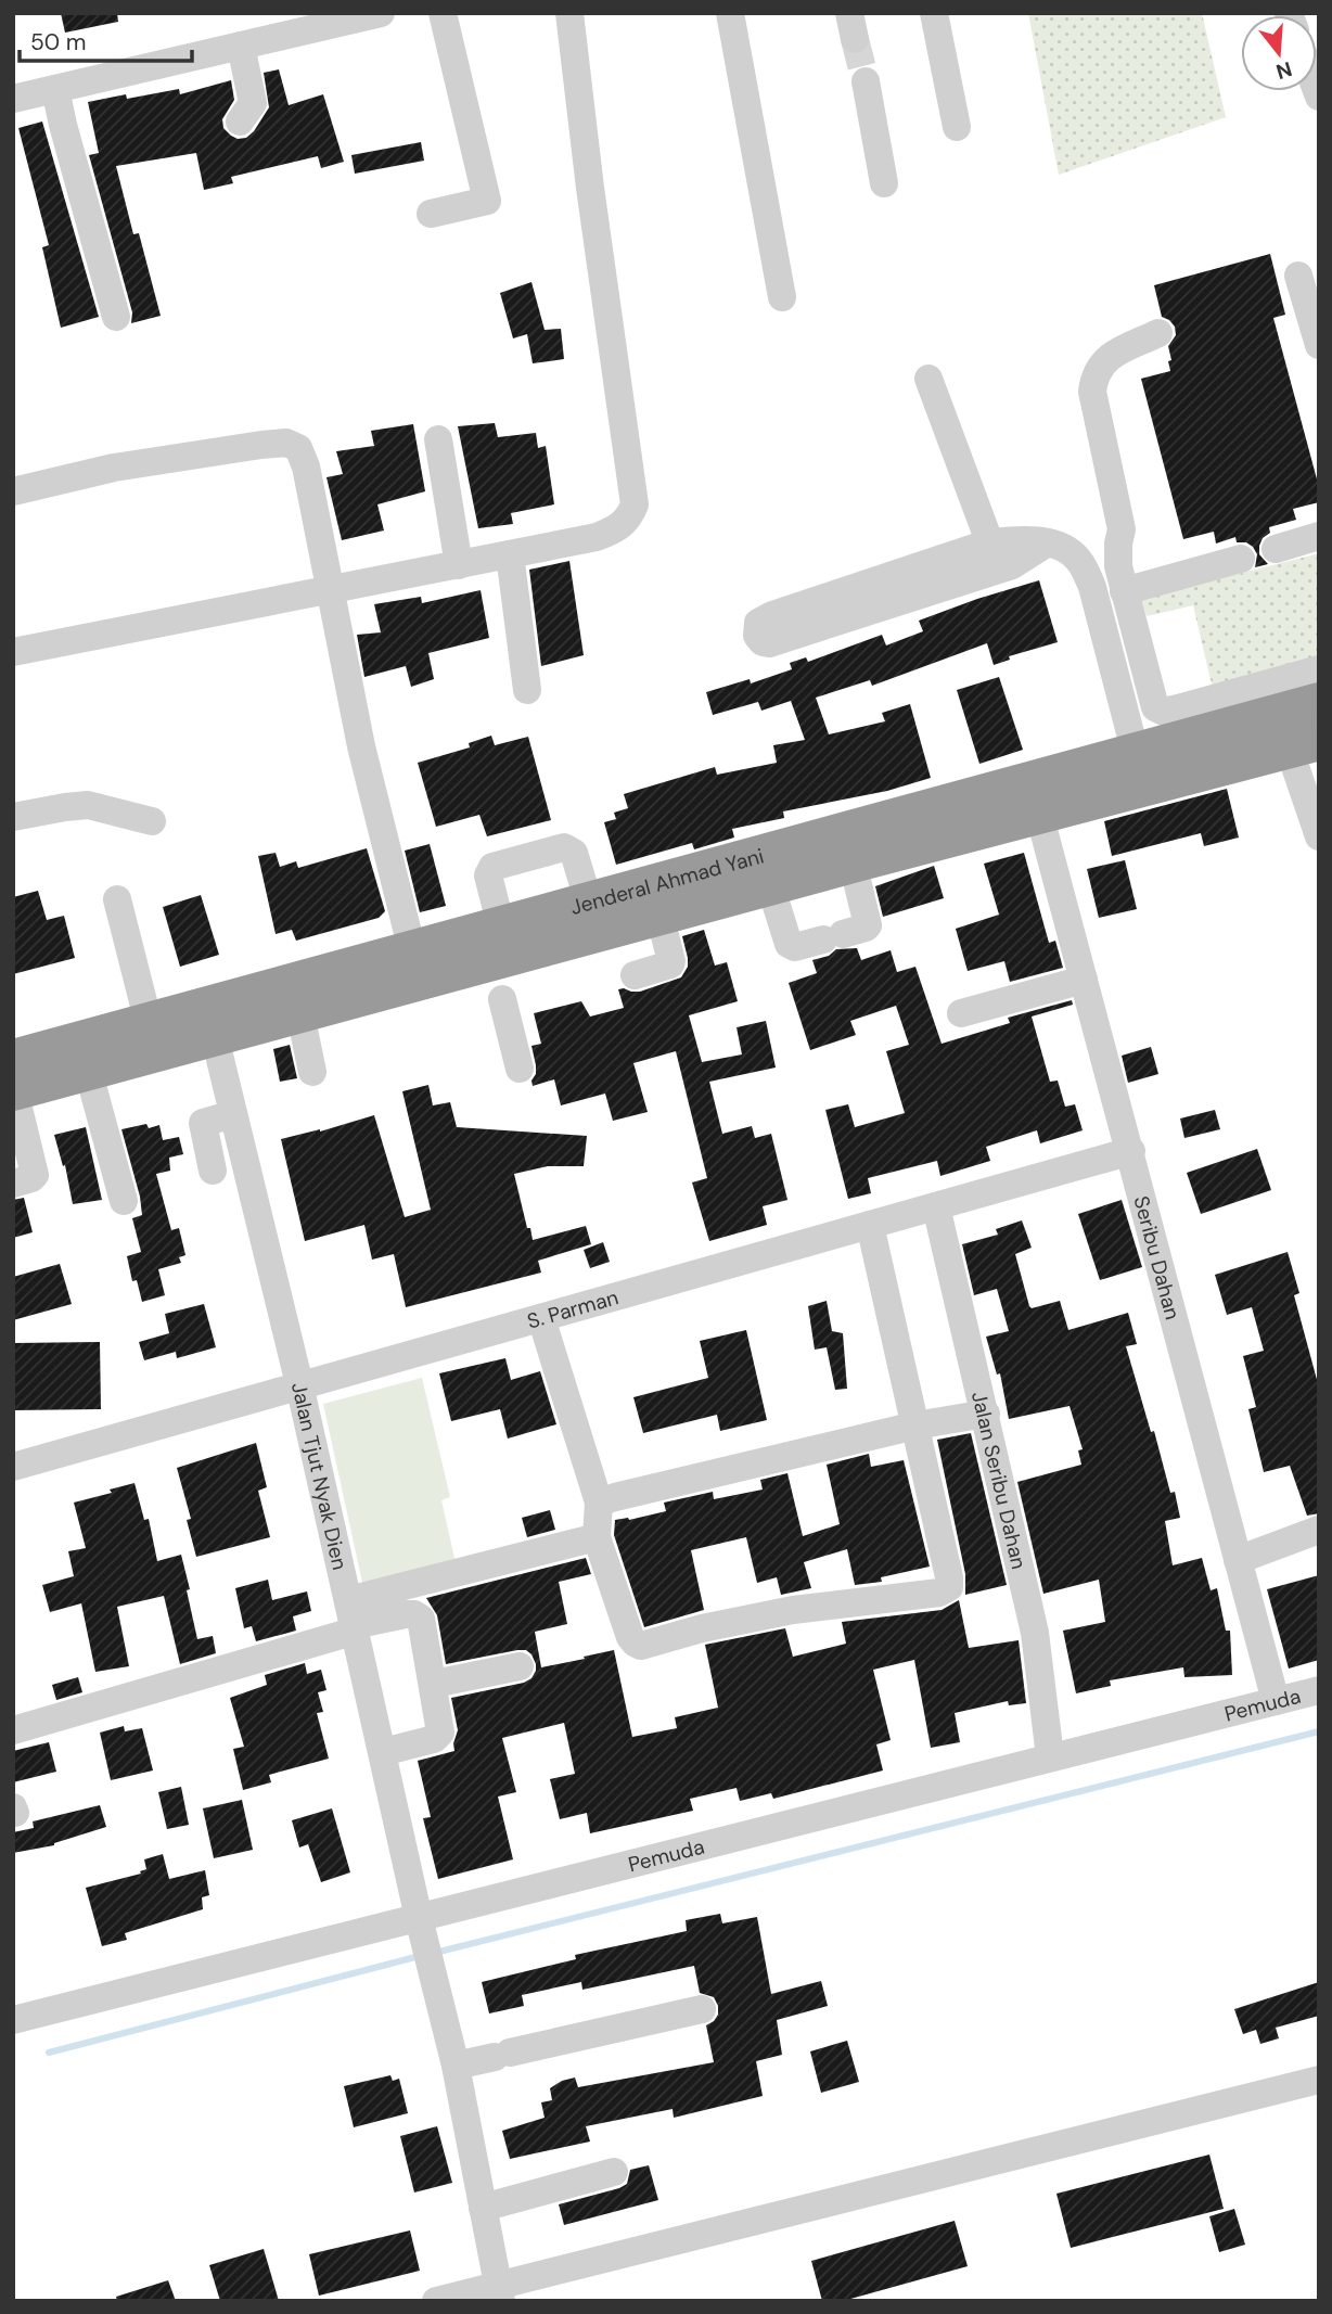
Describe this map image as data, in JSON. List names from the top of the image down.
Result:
{
  "streets": {
    "highway": ["Jenderal Ahmad Yani"],
    "street": [
      "Seribu Dahan",
      "S. Parman",
      "Jalan Tjut Nyak Dien",
      "Jalan Seribu Dahan",
      "Pemuda"
    ]
  },
  "crossings": [
    ["Jenderal Ahmad Yani", "Seribu Dahan"],
    ["Jenderal Ahmad Yani", "Jalan Tjut Nyak Dien"],
    ["Seribu Dahan", "S. Parman"],
    ["Seribu Dahan", "Pemuda"],
    ["S. Parman", "Jalan Tjut Nyak Dien"],
    ["S. Parman", "Jalan Seribu Dahan"],
    ["Jalan Tjut Nyak Dien", "Pemuda"],
    ["Jalan Seribu Dahan", "Pemuda"]
  ],
  "scale_bar": "50 m",
  "north": "bottom"
}
